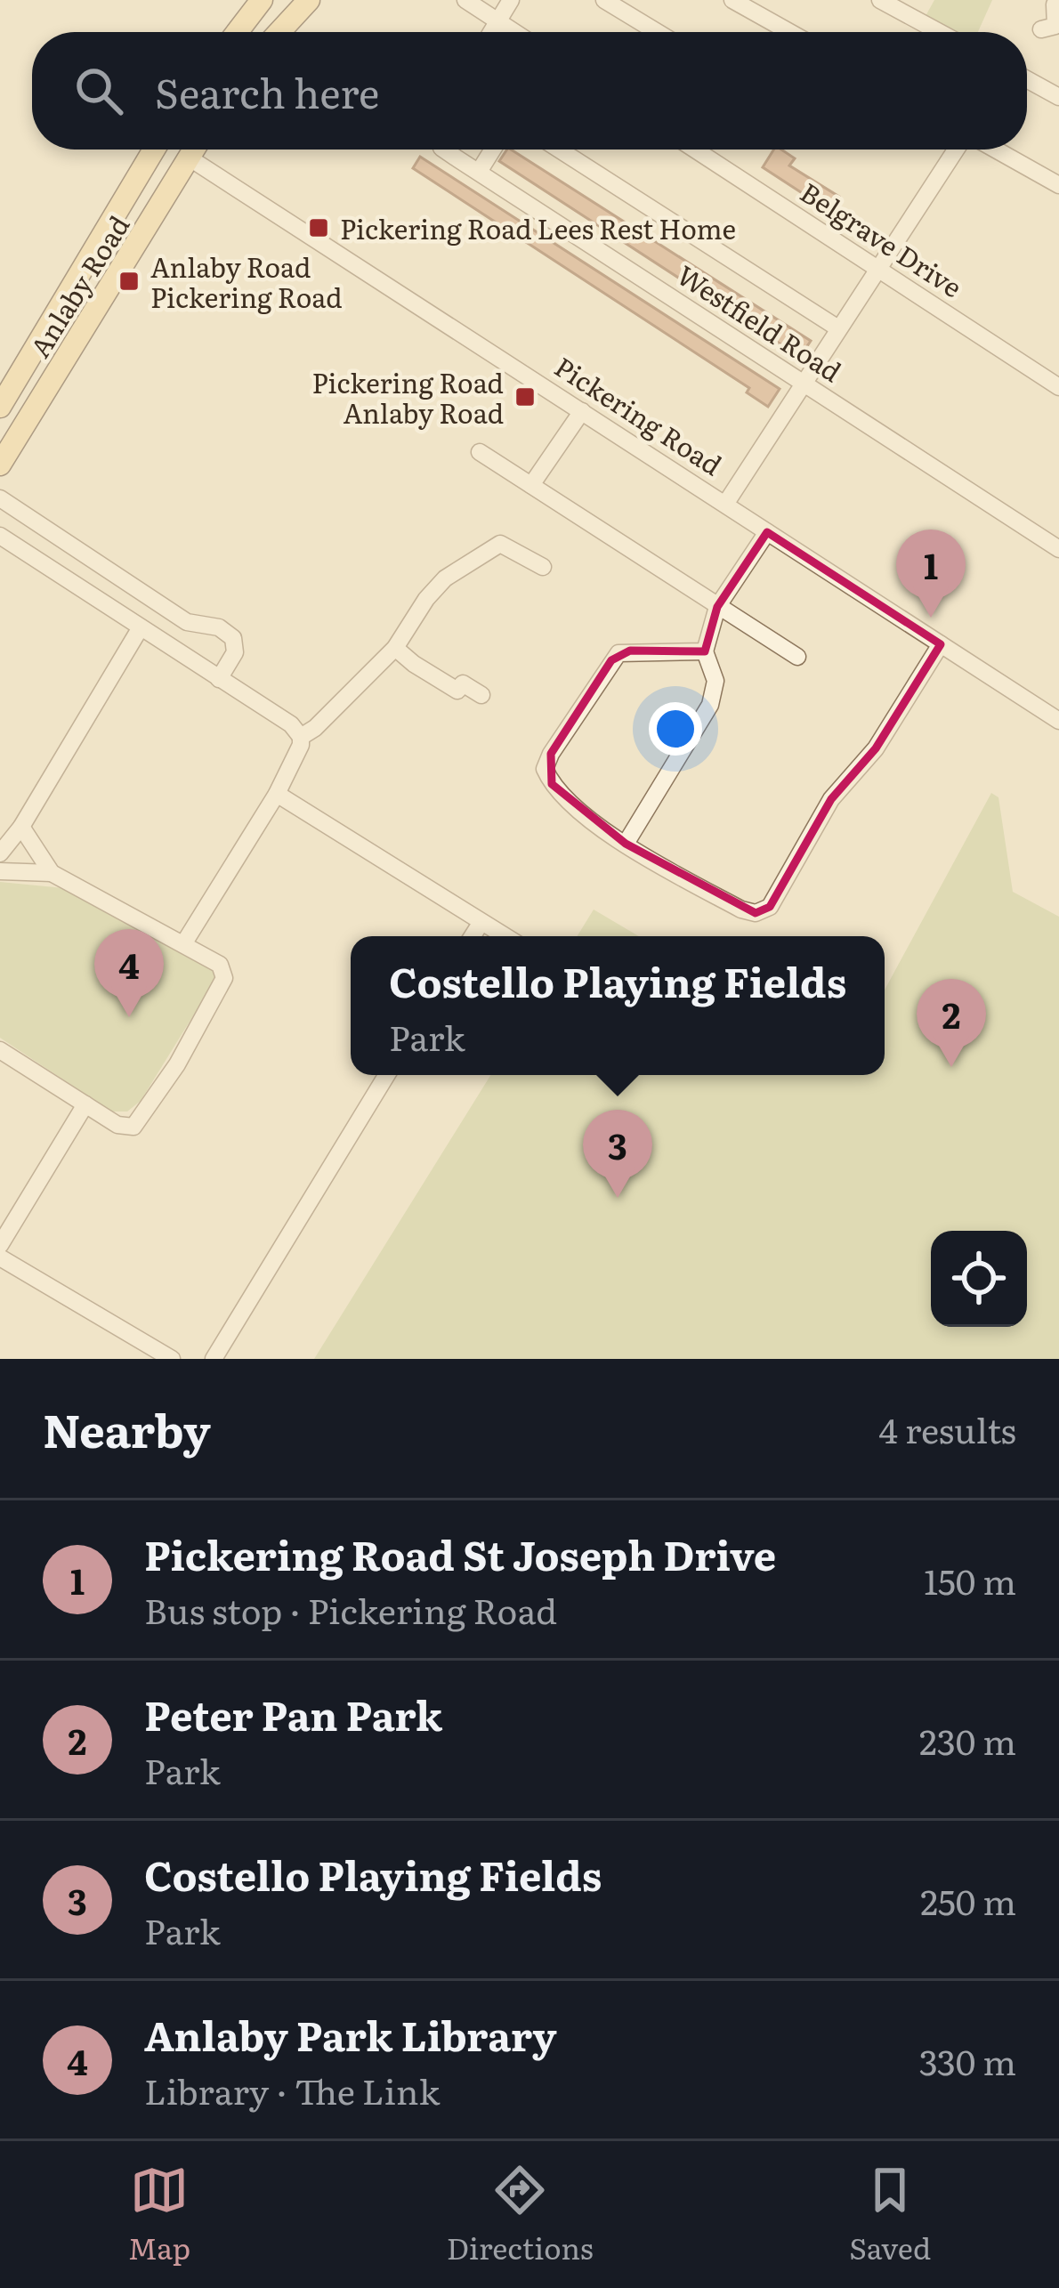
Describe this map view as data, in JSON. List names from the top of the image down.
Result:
{
  "streets": {
    "main road": ["Anlaby Road"],
    "street": ["Belgrave Drive", "Westfield Road", "Pickering Road"]
  },
  "crossings": [
    ["Anlaby Road", "Pickering Road"]
  ],
  "places": {
    "transit": ["Pickering Road Lees Rest Home", "Anlaby Road Pickering Road", "Pickering Road Anlaby Road"]
  },
  "page": {
    "search": "Search here",
    "pins": [
      "1",
      "4",
      "2",
      "3"
    ],
    "popup": ["Costello Playing Fields", "Park"],
    "heading": ["Nearby", "4 results"],
    "list": [
      {
        "mark": "1",
        "name": "Pickering Road St Joseph Drive",
        "note": "Bus stop · Pickering Road",
        "value": "150 m"
      },
      {
        "mark": "2",
        "name": "Peter Pan Park",
        "note": "Park",
        "value": "230 m"
      },
      {
        "mark": "3",
        "name": "Costello Playing Fields",
        "note": "Park",
        "value": "250 m"
      },
      {
        "mark": "4",
        "name": "Anlaby Park Library",
        "note": "Library · The Link",
        "value": "330 m"
      }
    ],
    "nav": ["Map", "Directions", "Saved"]
  }
}
